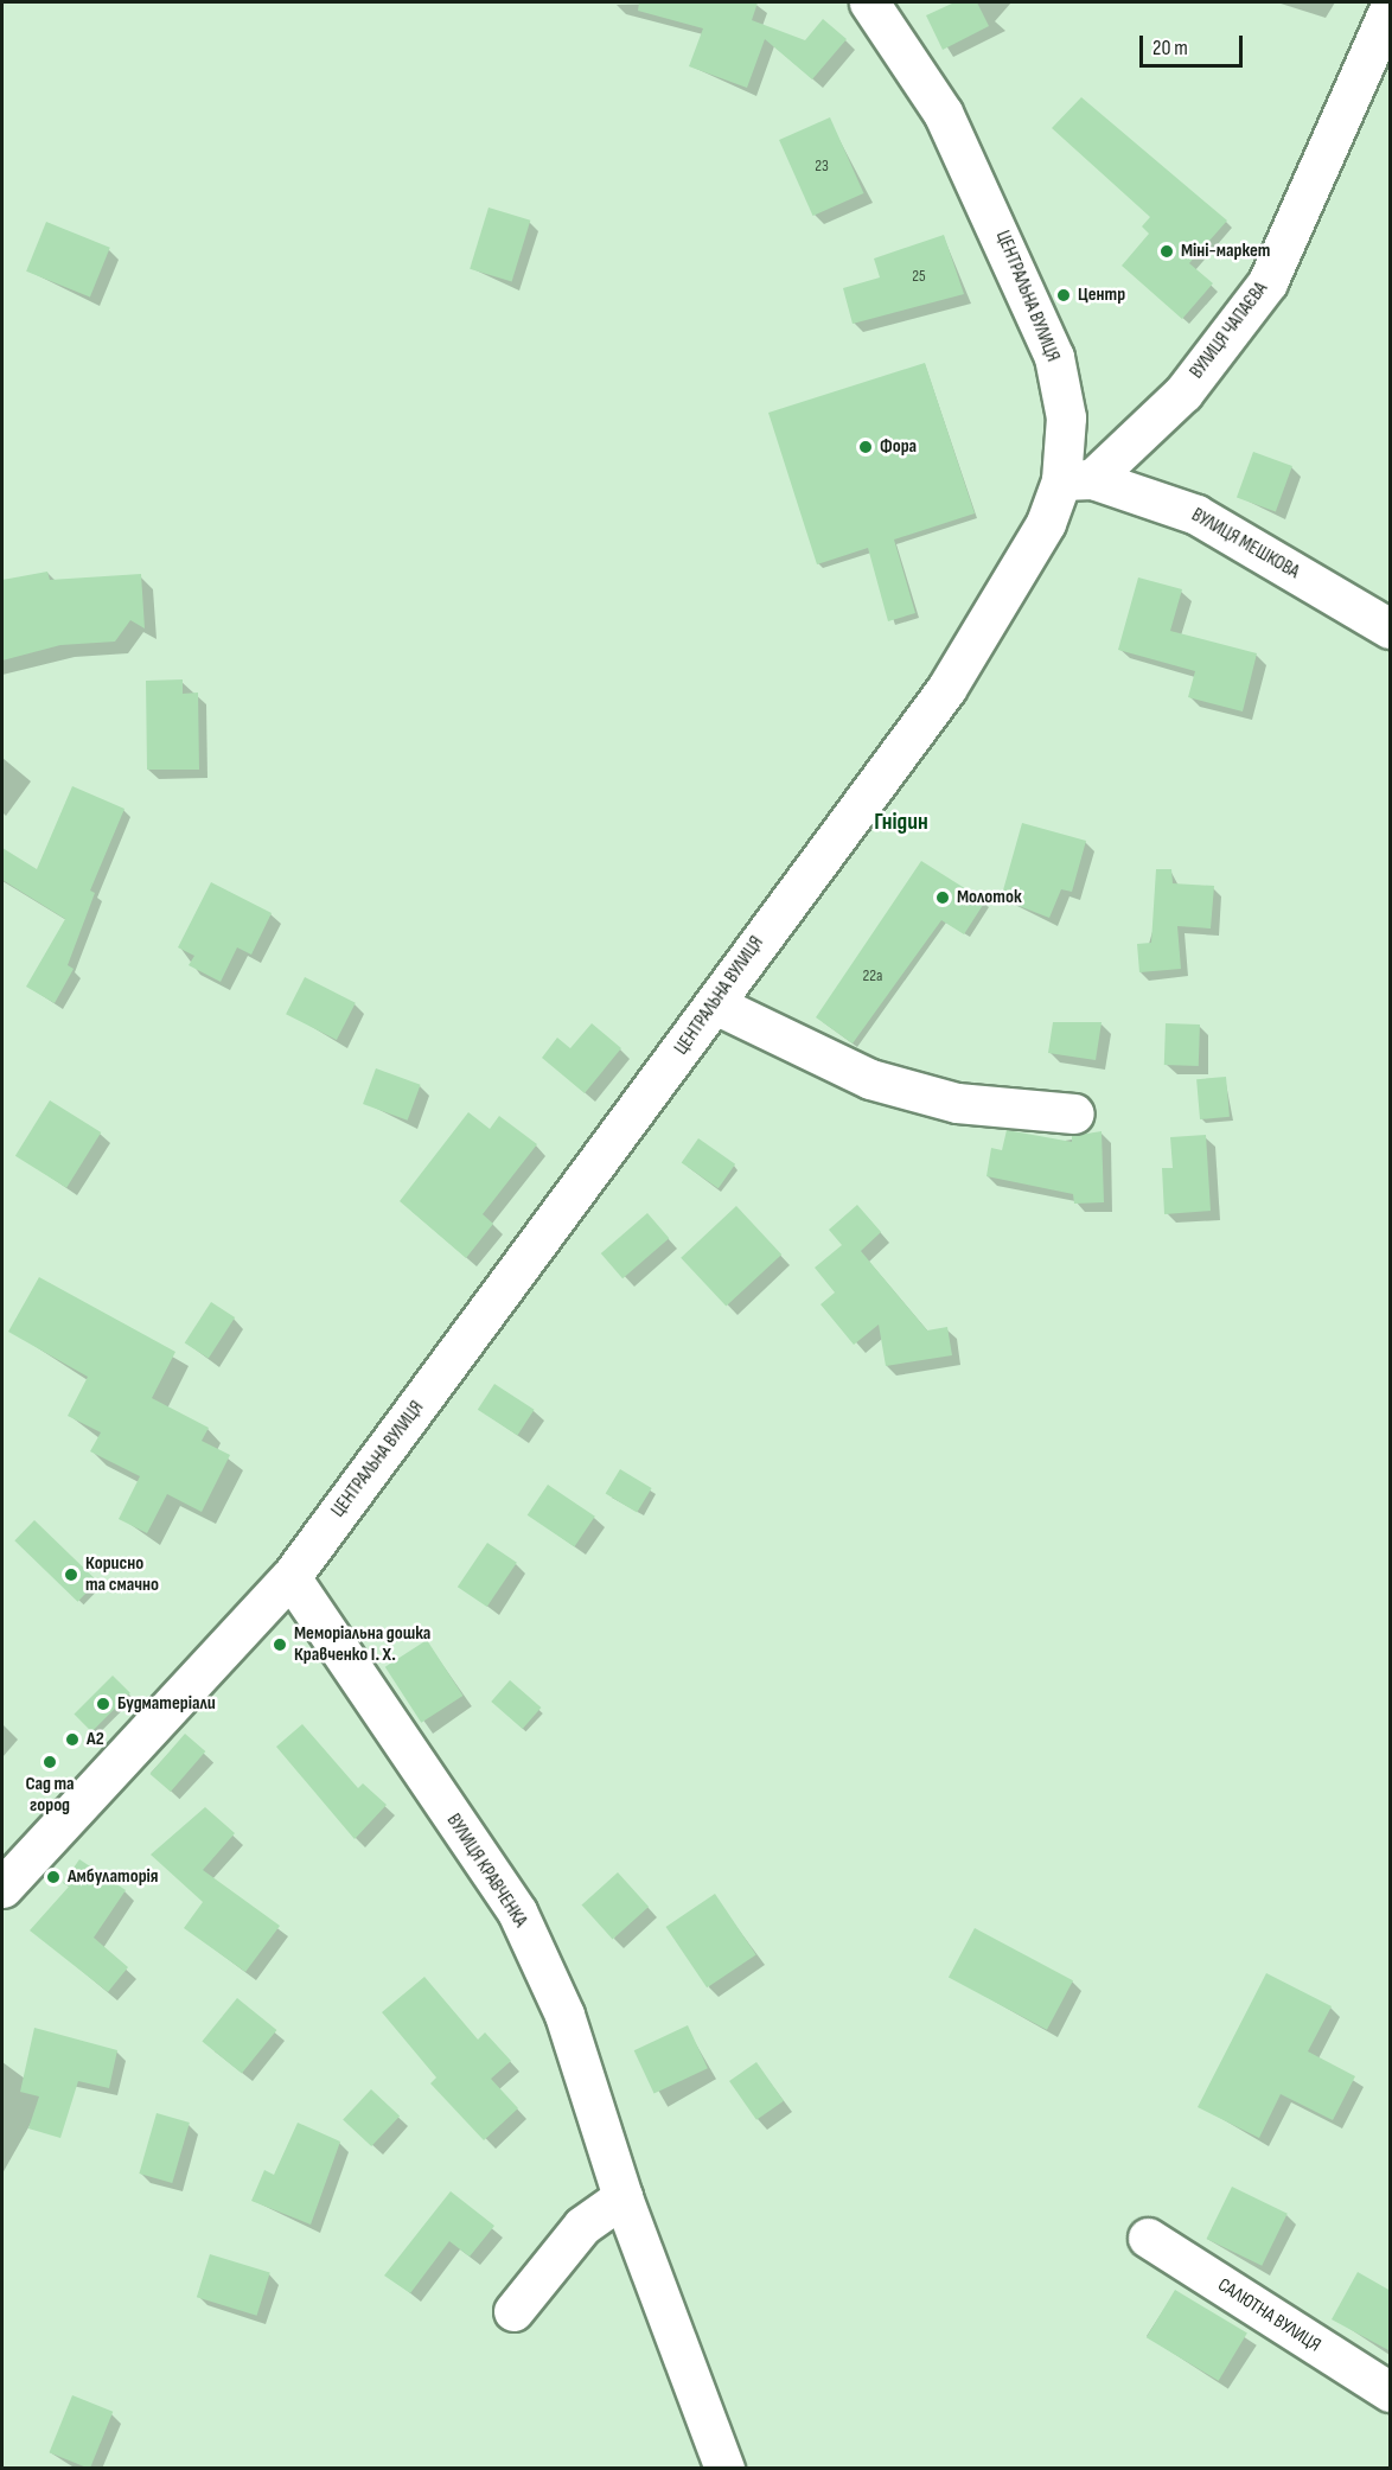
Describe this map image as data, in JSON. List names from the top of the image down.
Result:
{
  "streets": {
    "street": [
      "ЦЕНТРАЛЬНА ВУЛИЦЯ",
      "ВУЛИЦЯ ЧАПАЄВА",
      "ВУЛИЦЯ МЕШКОВА",
      "ВУЛИЦЯ КРАВЧЕНКА",
      "САЛЮТНА ВУЛИЦЯ"
    ]
  },
  "crossings": [
    ["ЦЕНТРАЛЬНА ВУЛИЦЯ", "ВУЛИЦЯ ЧАПАЄВА"],
    ["ЦЕНТРАЛЬНА ВУЛИЦЯ", "ВУЛИЦЯ МЕШКОВА"],
    ["ЦЕНТРАЛЬНА ВУЛИЦЯ", "ВУЛИЦЯ КРАВЧЕНКА"],
    ["ВУЛИЦЯ ЧАПАЄВА", "ВУЛИЦЯ МЕШКОВА"]
  ],
  "districts": ["Гнідин"],
  "places": [
    "Міні-маркет",
    "Центр",
    "Фора",
    "Молоток",
    "Корисно та смачно",
    "Меморіальна дошка Кравченко І. Х.",
    "Будматеріали",
    "А2",
    "Сад та город",
    "Амбулаторія"
  ],
  "house_numbers": ["23", "25", "22а"],
  "scale_bar": "20 m"
}
